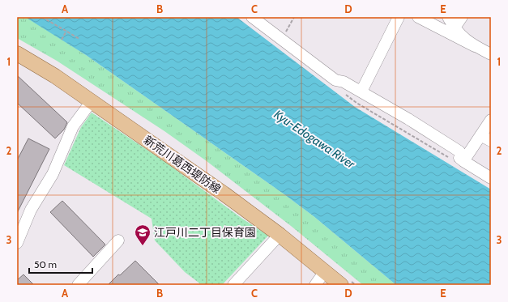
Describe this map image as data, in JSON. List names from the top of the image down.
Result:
{
  "streets": {
    "main road": ["新荒川葛西堤防線"]
  },
  "water": ["Kyu-Edogawa River"],
  "places": {
    "school or university": ["江戸川二丁目保育園"]
  },
  "scale_bar": "50 m",
  "grid": {
    "columns": [
      "A",
      "B",
      "C",
      "D",
      "E"
    ],
    "rows": ["1", "2", "3"]
  }
}
